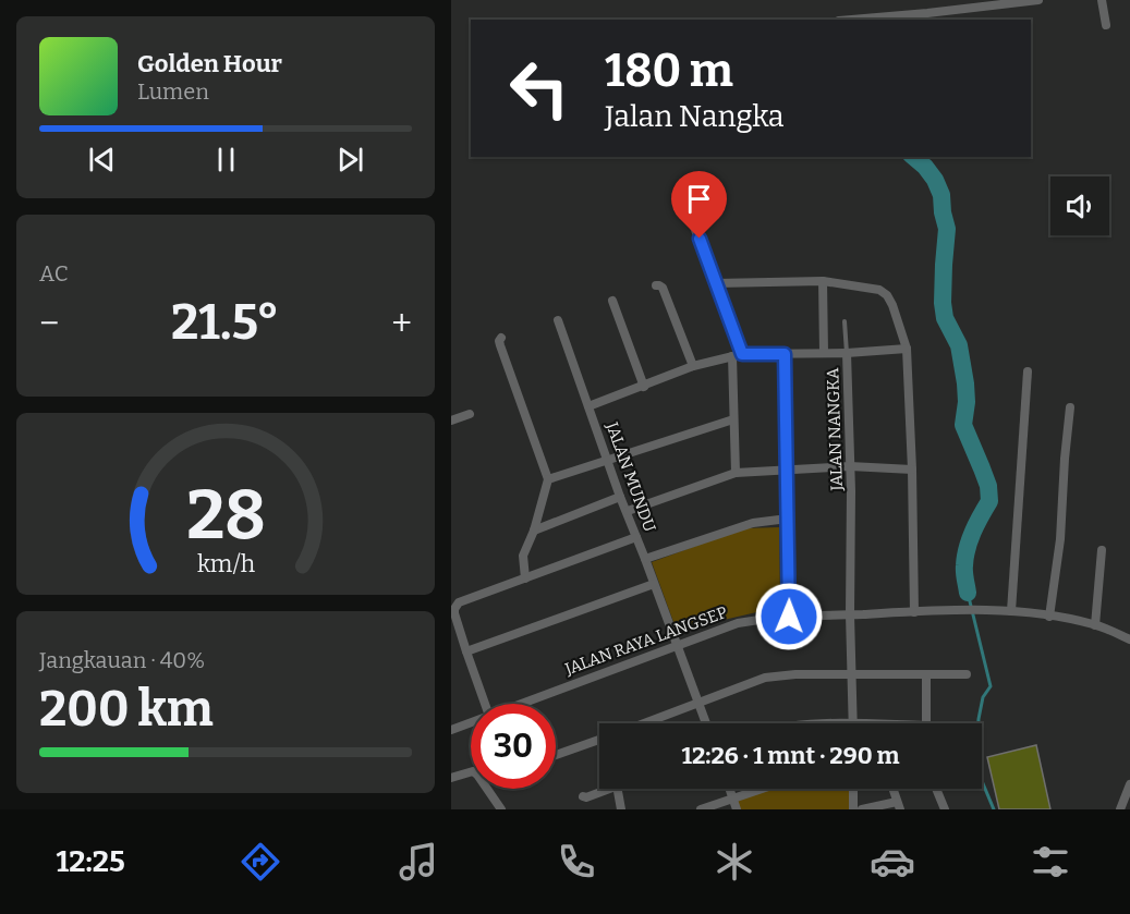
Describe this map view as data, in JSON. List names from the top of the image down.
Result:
{
  "streets": {
    "street": ["JALAN NANGKA", "JALAN MUNDU", "JALAN RAYA LANGSEP"]
  },
  "crossings": [
    ["JALAN NANGKA", "JALAN MUNDU"],
    ["JALAN NANGKA", "JALAN RAYA LANGSEP"],
    ["JALAN MUNDU", "JALAN RAYA LANGSEP"]
  ],
  "page": {
    "turn": ["180 m", "Jalan Nangka"],
    "song": ["Golden Hour", "Lumen"],
    "tile": [
      "AC",
      ["Jangkauan · 40%", "200 km"]
    ],
    "heat": ["−", "21.5°", "+"],
    "limit": "30",
    "trip": "12:26 · 1 mnt · 290 m",
    "tabs": "12:25",
    "gauge": ["28", "km/h"]
  }
}
